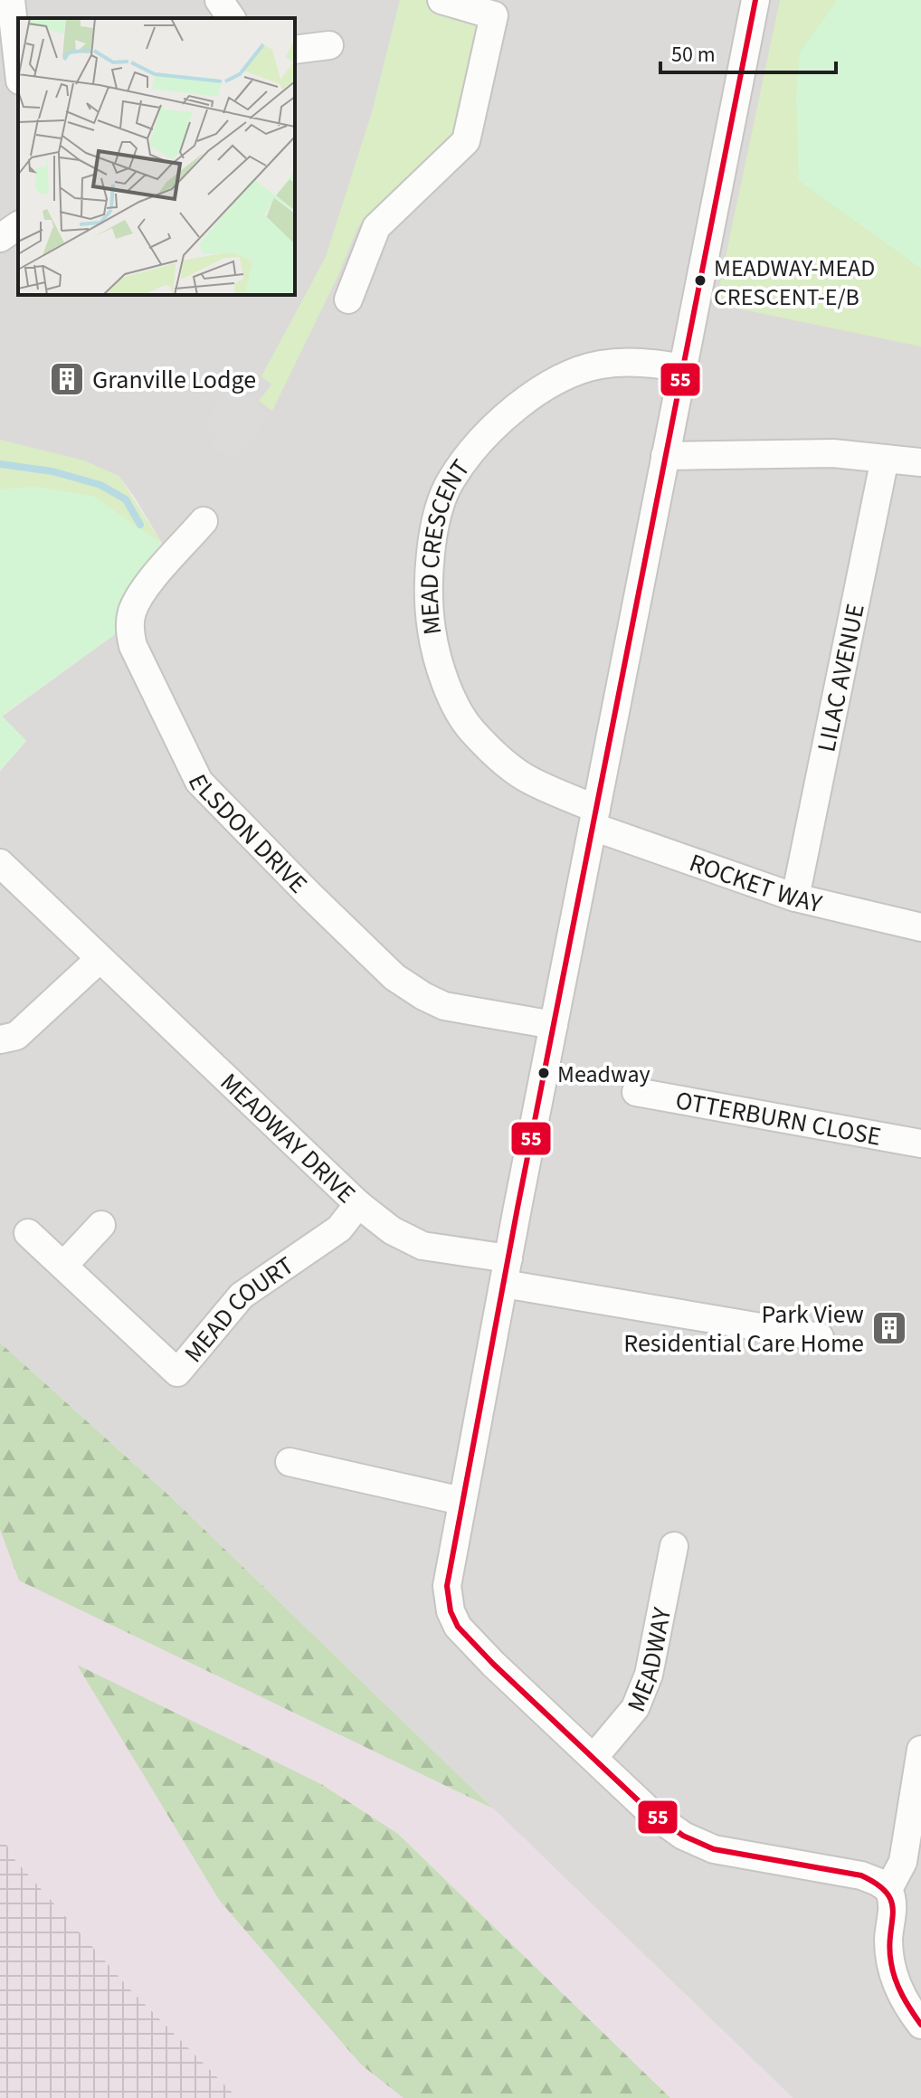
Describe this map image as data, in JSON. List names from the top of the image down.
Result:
{
  "streets": {
    "street": [
      "MEAD CRESCENT",
      "LILAC AVENUE",
      "ELSDON DRIVE",
      "ROCKET WAY",
      "OTTERBURN CLOSE",
      "MEADWAY DRIVE",
      "MEAD COURT",
      "MEADWAY"
    ]
  },
  "crossings": [
    ["MEAD CRESCENT", "ROCKET WAY"],
    ["LILAC AVENUE", "ROCKET WAY"],
    ["MEADWAY DRIVE", "MEAD COURT"]
  ],
  "places": {
    "other": ["MEADWAY-MEAD CRESCENT-E/B", "Meadway"],
    "building": ["Granville Lodge", "Park View Residential Care Home"]
  },
  "lines": ["transit line 55"],
  "scale_bar": "50 m"
}
